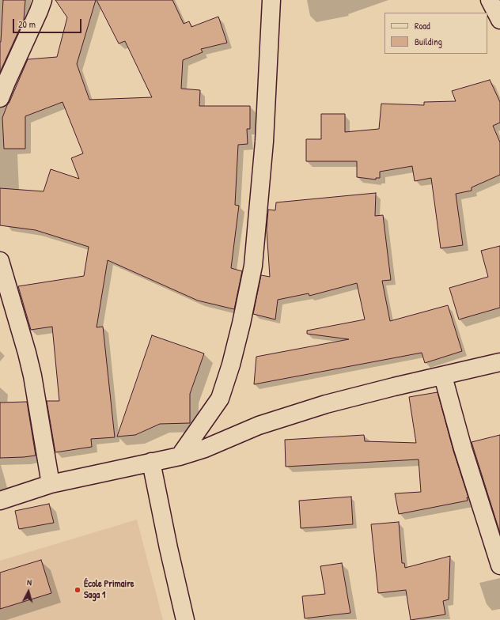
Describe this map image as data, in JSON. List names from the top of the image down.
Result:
{
  "places": ["École Primaire Saga 1"],
  "legend": ["Road", "Building"],
  "scale_bar": "20 m",
  "north": "top"
}
